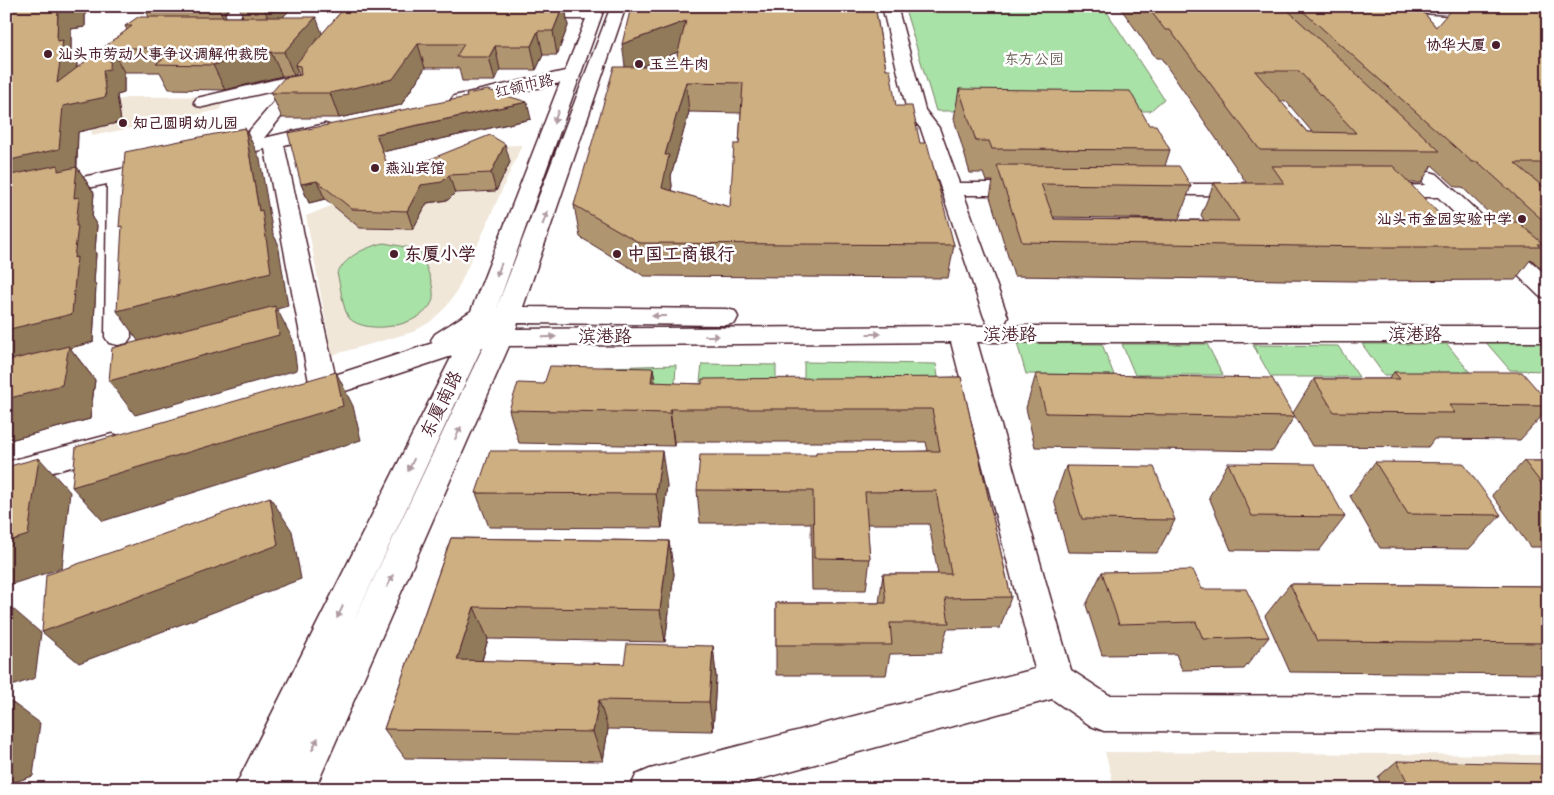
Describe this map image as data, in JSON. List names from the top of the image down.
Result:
{
  "streets": {
    "street": ["红领巾路", "滨港路", "东厦南路"]
  },
  "crossings": [
    ["红领巾路", "东厦南路"],
    ["滨港路", "东厦南路"]
  ],
  "parks": ["东方公园"],
  "places": [
    "协华大厦",
    "汕头市劳动人事争议调解仲裁院",
    "玉兰牛肉",
    "知己圆明幼儿园",
    "燕汕宾馆",
    "汕头市金园实验中学",
    "东厦小学",
    "中国工商银行"
  ]
}
